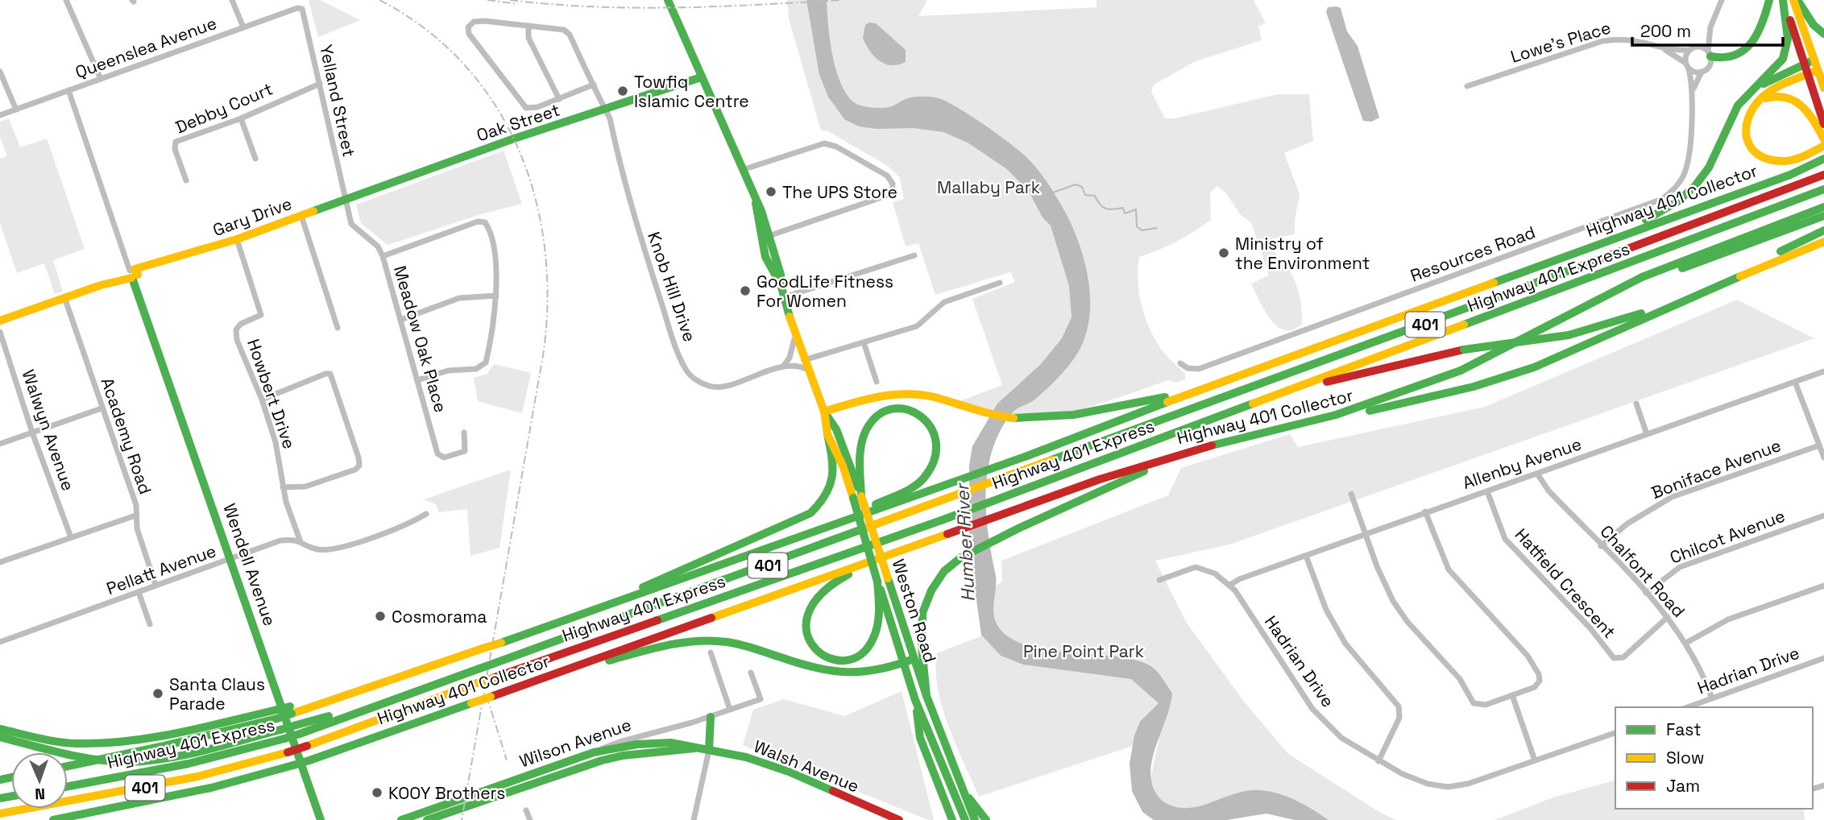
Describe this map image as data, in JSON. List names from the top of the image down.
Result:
{
  "streets": {
    "main road": [
      "Oak Street",
      "Highway 401 Collector",
      "Gary Drive",
      "Highway 401 Express",
      "401",
      "Wendell Avenue",
      "Weston Road",
      "Wilson Avenue",
      "Walsh Avenue"
    ],
    "street": [
      "Lowe's Place",
      "Queenslea Avenue",
      "Yelland Street",
      "Debby Court",
      "Resources Road",
      "Knob Hill Drive",
      "Meadow Oak Place",
      "Howbert Drive",
      "Walwyn Avenue",
      "Academy Road",
      "Allenby Avenue",
      "Boniface Avenue",
      "Chilcot Avenue",
      "Pellatt Avenue",
      "Chalfont Road",
      "Hatfield Crescent",
      "Hadrian Drive"
    ]
  },
  "crossings": [
    ["Lowe's Place", "Resources Road"],
    ["Queenslea Avenue", "Yelland Street"],
    ["Queenslea Avenue", "Wendell Avenue"],
    ["Yelland Street", "Debby Court"],
    ["Yelland Street", "Oak Street"],
    ["Yelland Street", "Gary Drive"],
    ["Yelland Street", "Meadow Oak Place"],
    ["Oak Street", "Gary Drive"],
    ["Oak Street", "Knob Hill Drive"],
    ["Oak Street", "Meadow Oak Place"],
    ["Oak Street", "Weston Road"],
    ["Highway 401 Collector", "401"],
    ["Gary Drive", "Meadow Oak Place"],
    ["Gary Drive", "Howbert Drive"],
    ["Gary Drive", "Academy Road"],
    ["Gary Drive", "Wendell Avenue"],
    ["Knob Hill Drive", "Weston Road"],
    ["Howbert Drive", "Pellatt Avenue"],
    ["Academy Road", "Pellatt Avenue"],
    ["Allenby Avenue", "Chalfont Road"],
    ["Allenby Avenue", "Hatfield Crescent"],
    ["Allenby Avenue", "Hadrian Drive"],
    ["Boniface Avenue", "Chalfont Road"],
    ["Chilcot Avenue", "Chalfont Road"],
    ["Wendell Avenue", "Pellatt Avenue"],
    ["Chalfont Road", "Hatfield Crescent"],
    ["Chalfont Road", "Hadrian Drive"],
    ["Wilson Avenue", "Walsh Avenue"]
  ],
  "water": ["Humber River"],
  "parks": ["Mallaby Park", "Pine Point Park"],
  "places": [
    "Towfiq Islamic Centre",
    "The UPS Store",
    "Ministry of the Environment",
    "GoodLife Fitness For Women",
    "Cosmorama",
    "Santa Claus Parade",
    "KOOY Brothers"
  ],
  "legend": ["Fast", "Slow", "Jam"],
  "scale_bar": "200 m",
  "north": "bottom"
}
